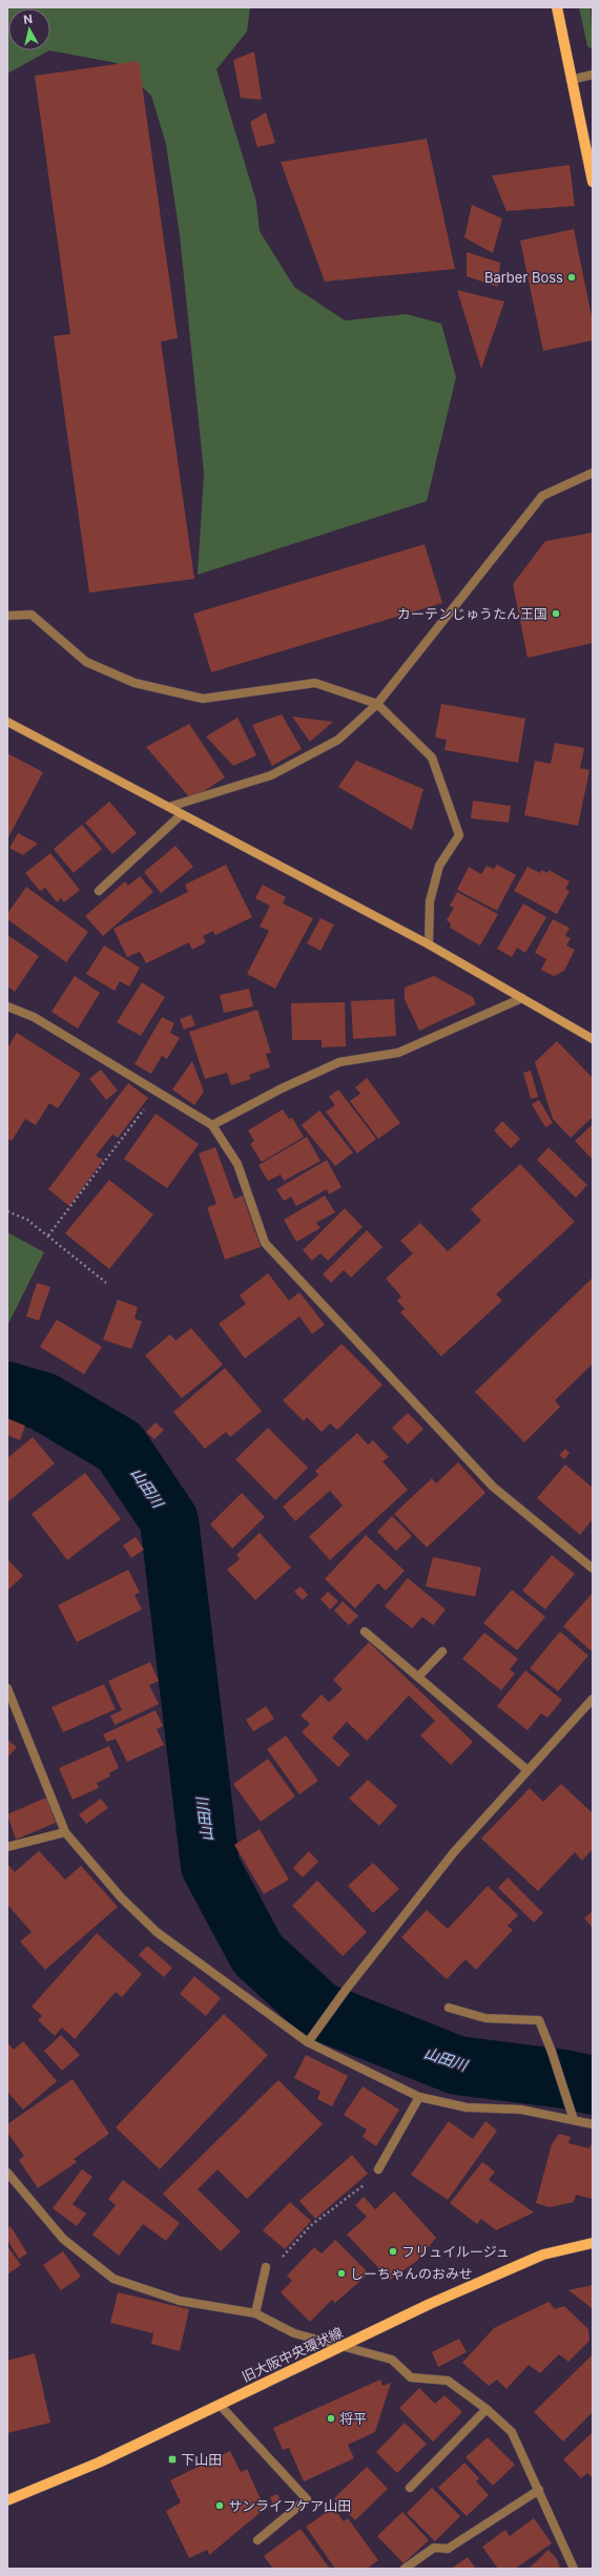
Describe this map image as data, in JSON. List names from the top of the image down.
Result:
{
  "streets": {
    "main road": ["旧大阪中央環状線"]
  },
  "water": ["山田川"],
  "places": {
    "other": [
      "Barber Boss",
      "カーテンじゅうたん王国",
      "フリュイルージュ",
      "しーちゃんのおみせ",
      "将平",
      "サンライフケア山田"
    ],
    "transit": ["下山田"]
  },
  "north": "top"
}
